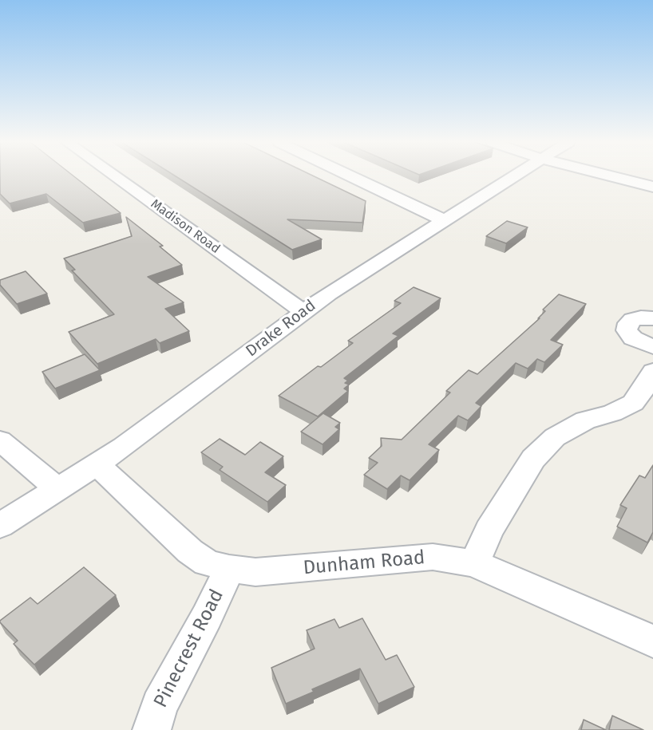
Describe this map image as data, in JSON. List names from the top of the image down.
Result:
{
  "streets": {
    "street": [
      "Madison Road",
      "Drake Road",
      "Dunham Road",
      "Pinecrest Road"
    ]
  },
  "crossings": [
    ["Madison Road", "Drake Road"],
    ["Drake Road", "Dunham Road"],
    ["Dunham Road", "Pinecrest Road"]
  ]
}
